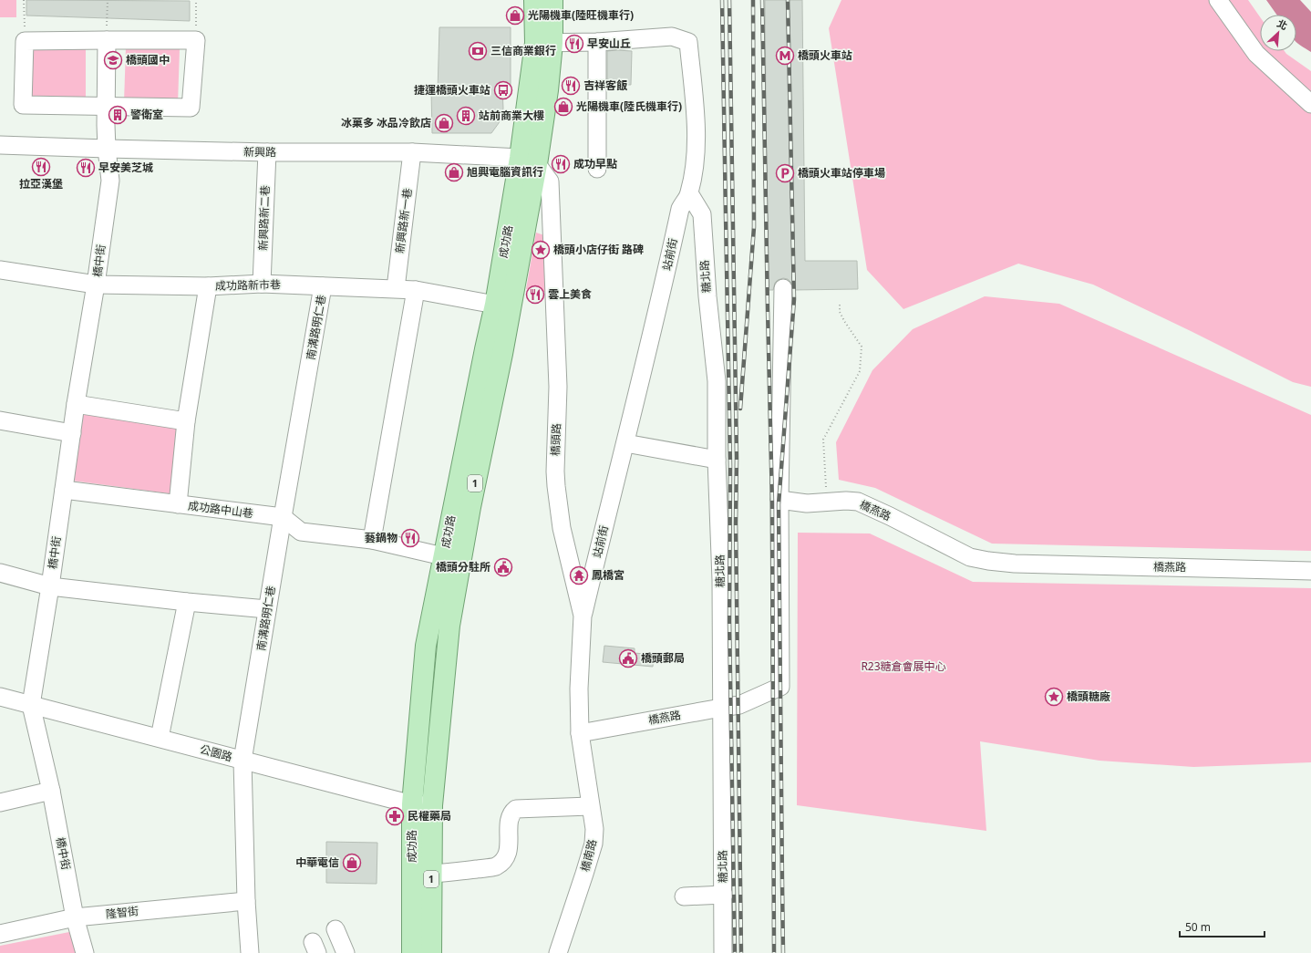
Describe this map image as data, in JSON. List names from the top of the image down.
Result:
{
  "streets": {
    "main road": ["成功路", "1"],
    "street": [
      "新興路",
      "新興路新二巷",
      "新興路新一巷",
      "站前街",
      "橋中街",
      "糖北路",
      "成功路新市巷",
      "南溝路明仁巷",
      "橋頭路",
      "成功路中山巷",
      "橋燕路",
      "公園路",
      "橋南路",
      "隆智街"
    ]
  },
  "crossings": [
    ["新興路", "新興路新二巷"],
    ["新興路", "新興路新一巷"],
    ["新興路", "成功路"],
    ["新興路", "橋中街"],
    ["新興路", "橋頭路"],
    ["新興路", "1"],
    ["新興路新二巷", "成功路新市巷"],
    ["新興路新一巷", "成功路新市巷"],
    ["成功路", "成功路新市巷"],
    ["成功路", "橋頭路"],
    ["成功路", "1"],
    ["成功路", "成功路中山巷"],
    ["成功路", "公園路"],
    ["站前街", "糖北路"],
    ["站前街", "橋頭路"],
    ["站前街", "1"],
    ["橋中街", "成功路新市巷"],
    ["橋中街", "成功路中山巷"],
    ["橋中街", "公園路"],
    ["橋中街", "隆智街"],
    ["糖北路", "橋燕路"],
    ["成功路新市巷", "南溝路明仁巷"],
    ["南溝路明仁巷", "成功路中山巷"],
    ["南溝路明仁巷", "公園路"],
    ["南溝路明仁巷", "隆智街"],
    ["橋頭路", "1"],
    ["橋頭路", "橋燕路"],
    ["橋頭路", "橋南路"],
    ["橋燕路", "橋南路"]
  ],
  "parks": ["R23糖倉會展中心"],
  "places": {
    "shop": [
      "光陽機車(陸旺機車行)",
      "光陽機車(陸氏機車行)",
      "冰菓多 冰品冷飲店",
      "旭興電腦資訊行",
      "中華電信"
    ],
    "restaurant": [
      "早安山丘",
      "吉祥客飯",
      "成功早點",
      "拉亞漢堡",
      "早安美芝城",
      "雲上美食",
      "藝鍋物"
    ],
    "bank": ["三信商業銀行"],
    "metro station": ["橋頭火車站"],
    "school or university": ["橋頭國中"],
    "bus stop": ["捷運橋頭火車站"],
    "building": ["警衛室", "站前商業大樓"],
    "parking": ["橋頭火車站停車場"],
    "place": ["橋頭小店仔街 路碑", "橋頭糖廠"],
    "public building": ["橋頭分駐所", "橋頭郵局"],
    "temple": ["鳳橋宮"],
    "pharmacy": ["民權藥局"]
  },
  "scale_bar": "50 m",
  "north": "top right"
}
